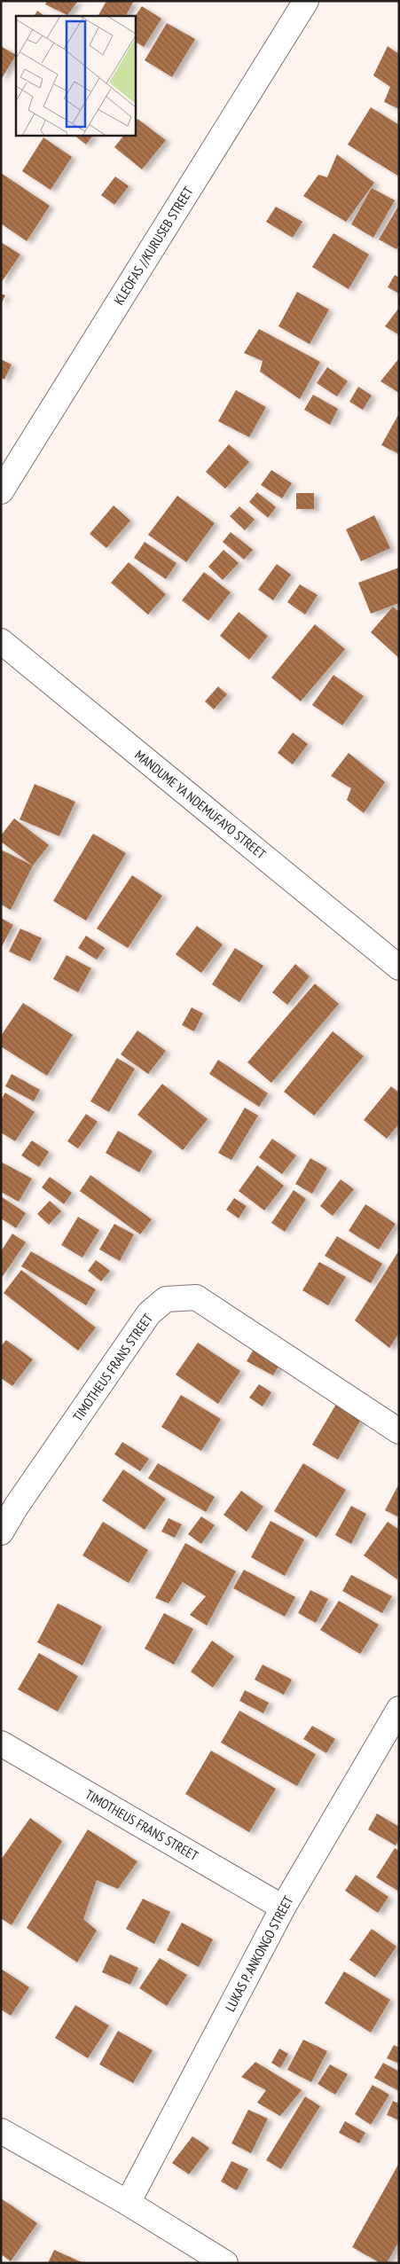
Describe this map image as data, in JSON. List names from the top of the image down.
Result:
{
  "streets": {
    "street": [
      "KLEOFAS //KURUSEB STREET",
      "MANDUME YA NDEMUFAYO STREET",
      "TIMOTHEUS FRANS STREET",
      "LUKAS P. ANKONGO STREET"
    ]
  },
  "crossings": [
    ["TIMOTHEUS FRANS STREET", "LUKAS P. ANKONGO STREET"]
  ]
}
